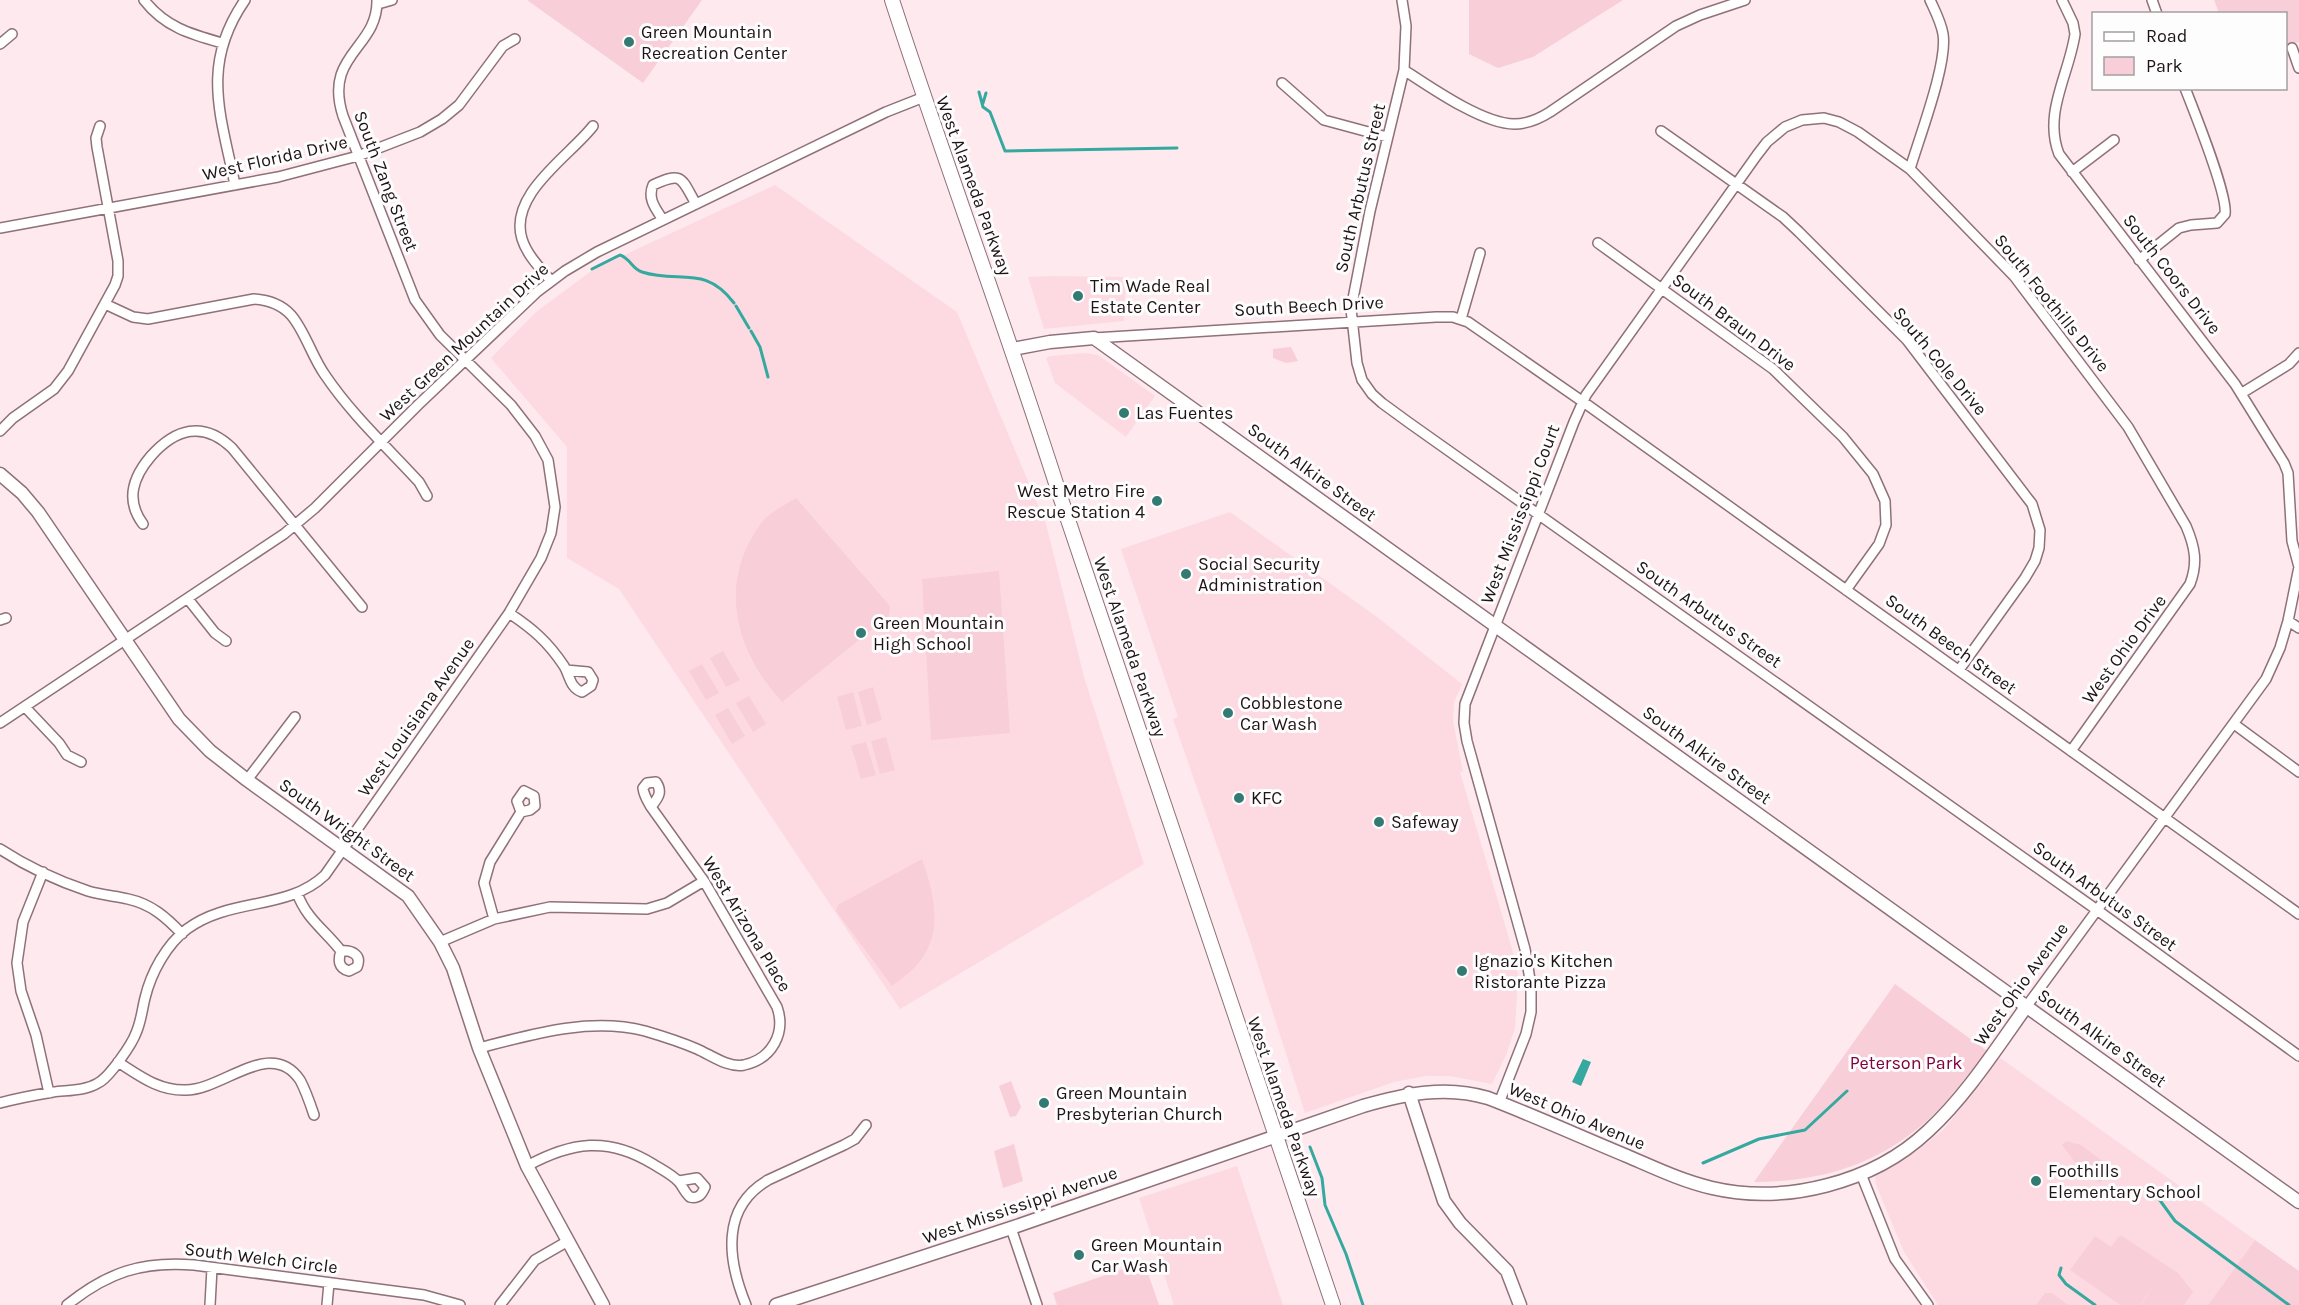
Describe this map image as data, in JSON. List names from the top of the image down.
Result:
{
  "streets": {
    "main road": ["West Alameda Parkway"],
    "street": [
      "West Florida Drive",
      "South Zang Street",
      "South Arbutus Street",
      "South Coors Drive",
      "South Foothills Drive",
      "South Beech Drive",
      "South Braun Drive",
      "West Green Mountain Drive",
      "South Cole Drive",
      "South Alkire Street",
      "West Mississippi Court",
      "South Beech Street",
      "West Ohio Drive",
      "West Louisiana Avenue",
      "South Wright Street",
      "West Arizona Place",
      "West Ohio Avenue",
      "West Mississippi Avenue",
      "South Welch Circle"
    ]
  },
  "crossings": [
    ["West Florida Drive", "South Zang Street"],
    ["South Zang Street", "West Green Mountain Drive"],
    ["South Zang Street", "West Louisiana Avenue"],
    ["West Alameda Parkway", "South Beech Drive"],
    ["West Alameda Parkway", "West Green Mountain Drive"],
    ["West Alameda Parkway", "West Ohio Avenue"],
    ["West Alameda Parkway", "West Mississippi Avenue"],
    ["South Arbutus Street", "South Beech Drive"],
    ["South Arbutus Street", "West Mississippi Court"],
    ["South Arbutus Street", "West Ohio Avenue"],
    ["South Coors Drive", "West Ohio Avenue"],
    ["South Foothills Drive", "West Mississippi Court"],
    ["South Foothills Drive", "West Ohio Drive"],
    ["South Beech Drive", "South Alkire Street"],
    ["South Beech Drive", "West Mississippi Court"],
    ["South Beech Drive", "South Beech Street"],
    ["South Braun Drive", "West Mississippi Court"],
    ["South Braun Drive", "South Beech Street"],
    ["West Green Mountain Drive", "West Louisiana Avenue"],
    ["West Green Mountain Drive", "South Wright Street"],
    ["South Cole Drive", "West Mississippi Court"],
    ["South Cole Drive", "South Beech Street"],
    ["South Alkire Street", "West Mississippi Court"],
    ["South Alkire Street", "West Ohio Avenue"],
    ["West Mississippi Court", "South Beech Street"],
    ["West Mississippi Court", "West Ohio Avenue"],
    ["South Beech Street", "West Ohio Drive"],
    ["South Beech Street", "West Ohio Avenue"],
    ["West Louisiana Avenue", "South Wright Street"],
    ["South Wright Street", "West Arizona Place"],
    ["West Ohio Avenue", "West Mississippi Avenue"]
  ],
  "parks": ["Peterson Park"],
  "places": [
    "Green Mountain Recreation Center",
    "Tim Wade Real Estate Center",
    "Las Fuentes",
    "West Metro Fire Rescue Station 4",
    "Social Security Administration",
    "Green Mountain High School",
    "Cobblestone Car Wash",
    "KFC",
    "Safeway",
    "Ignazio's Kitchen Ristorante Pizza",
    "Green Mountain Presbyterian Church",
    "Foothills Elementary School",
    "Green Mountain Car Wash"
  ],
  "legend": ["Road", "Park"]
}
